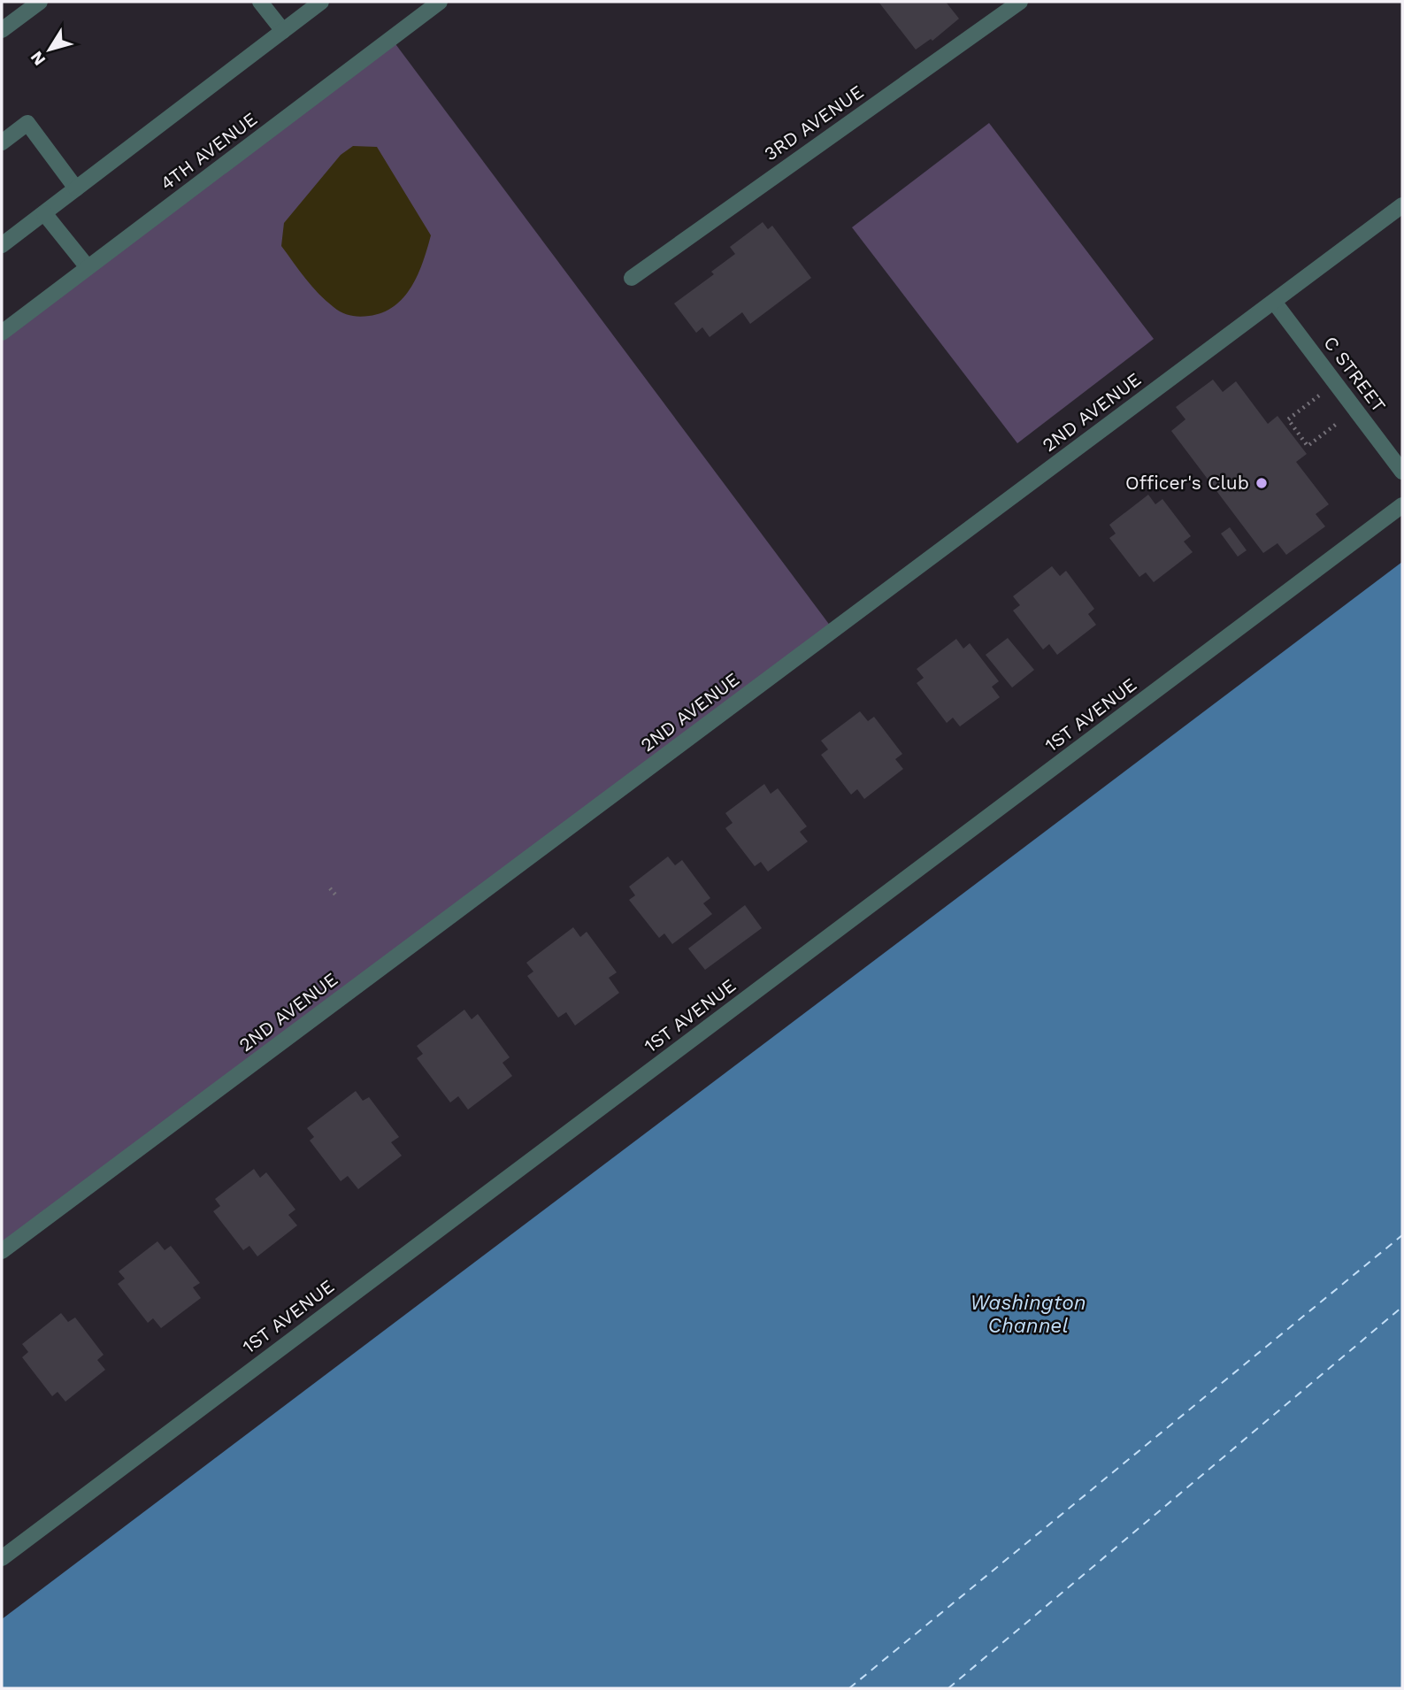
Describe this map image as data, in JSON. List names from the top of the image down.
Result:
{
  "streets": {
    "lane": [
      "3RD AVENUE",
      "4TH AVENUE",
      "C STREET",
      "2ND AVENUE",
      "1ST AVENUE"
    ]
  },
  "crossings": [
    ["C STREET", "2ND AVENUE"]
  ],
  "water": ["Washington Channel"],
  "places": ["Officer's Club"],
  "north": "bottom left"
}
